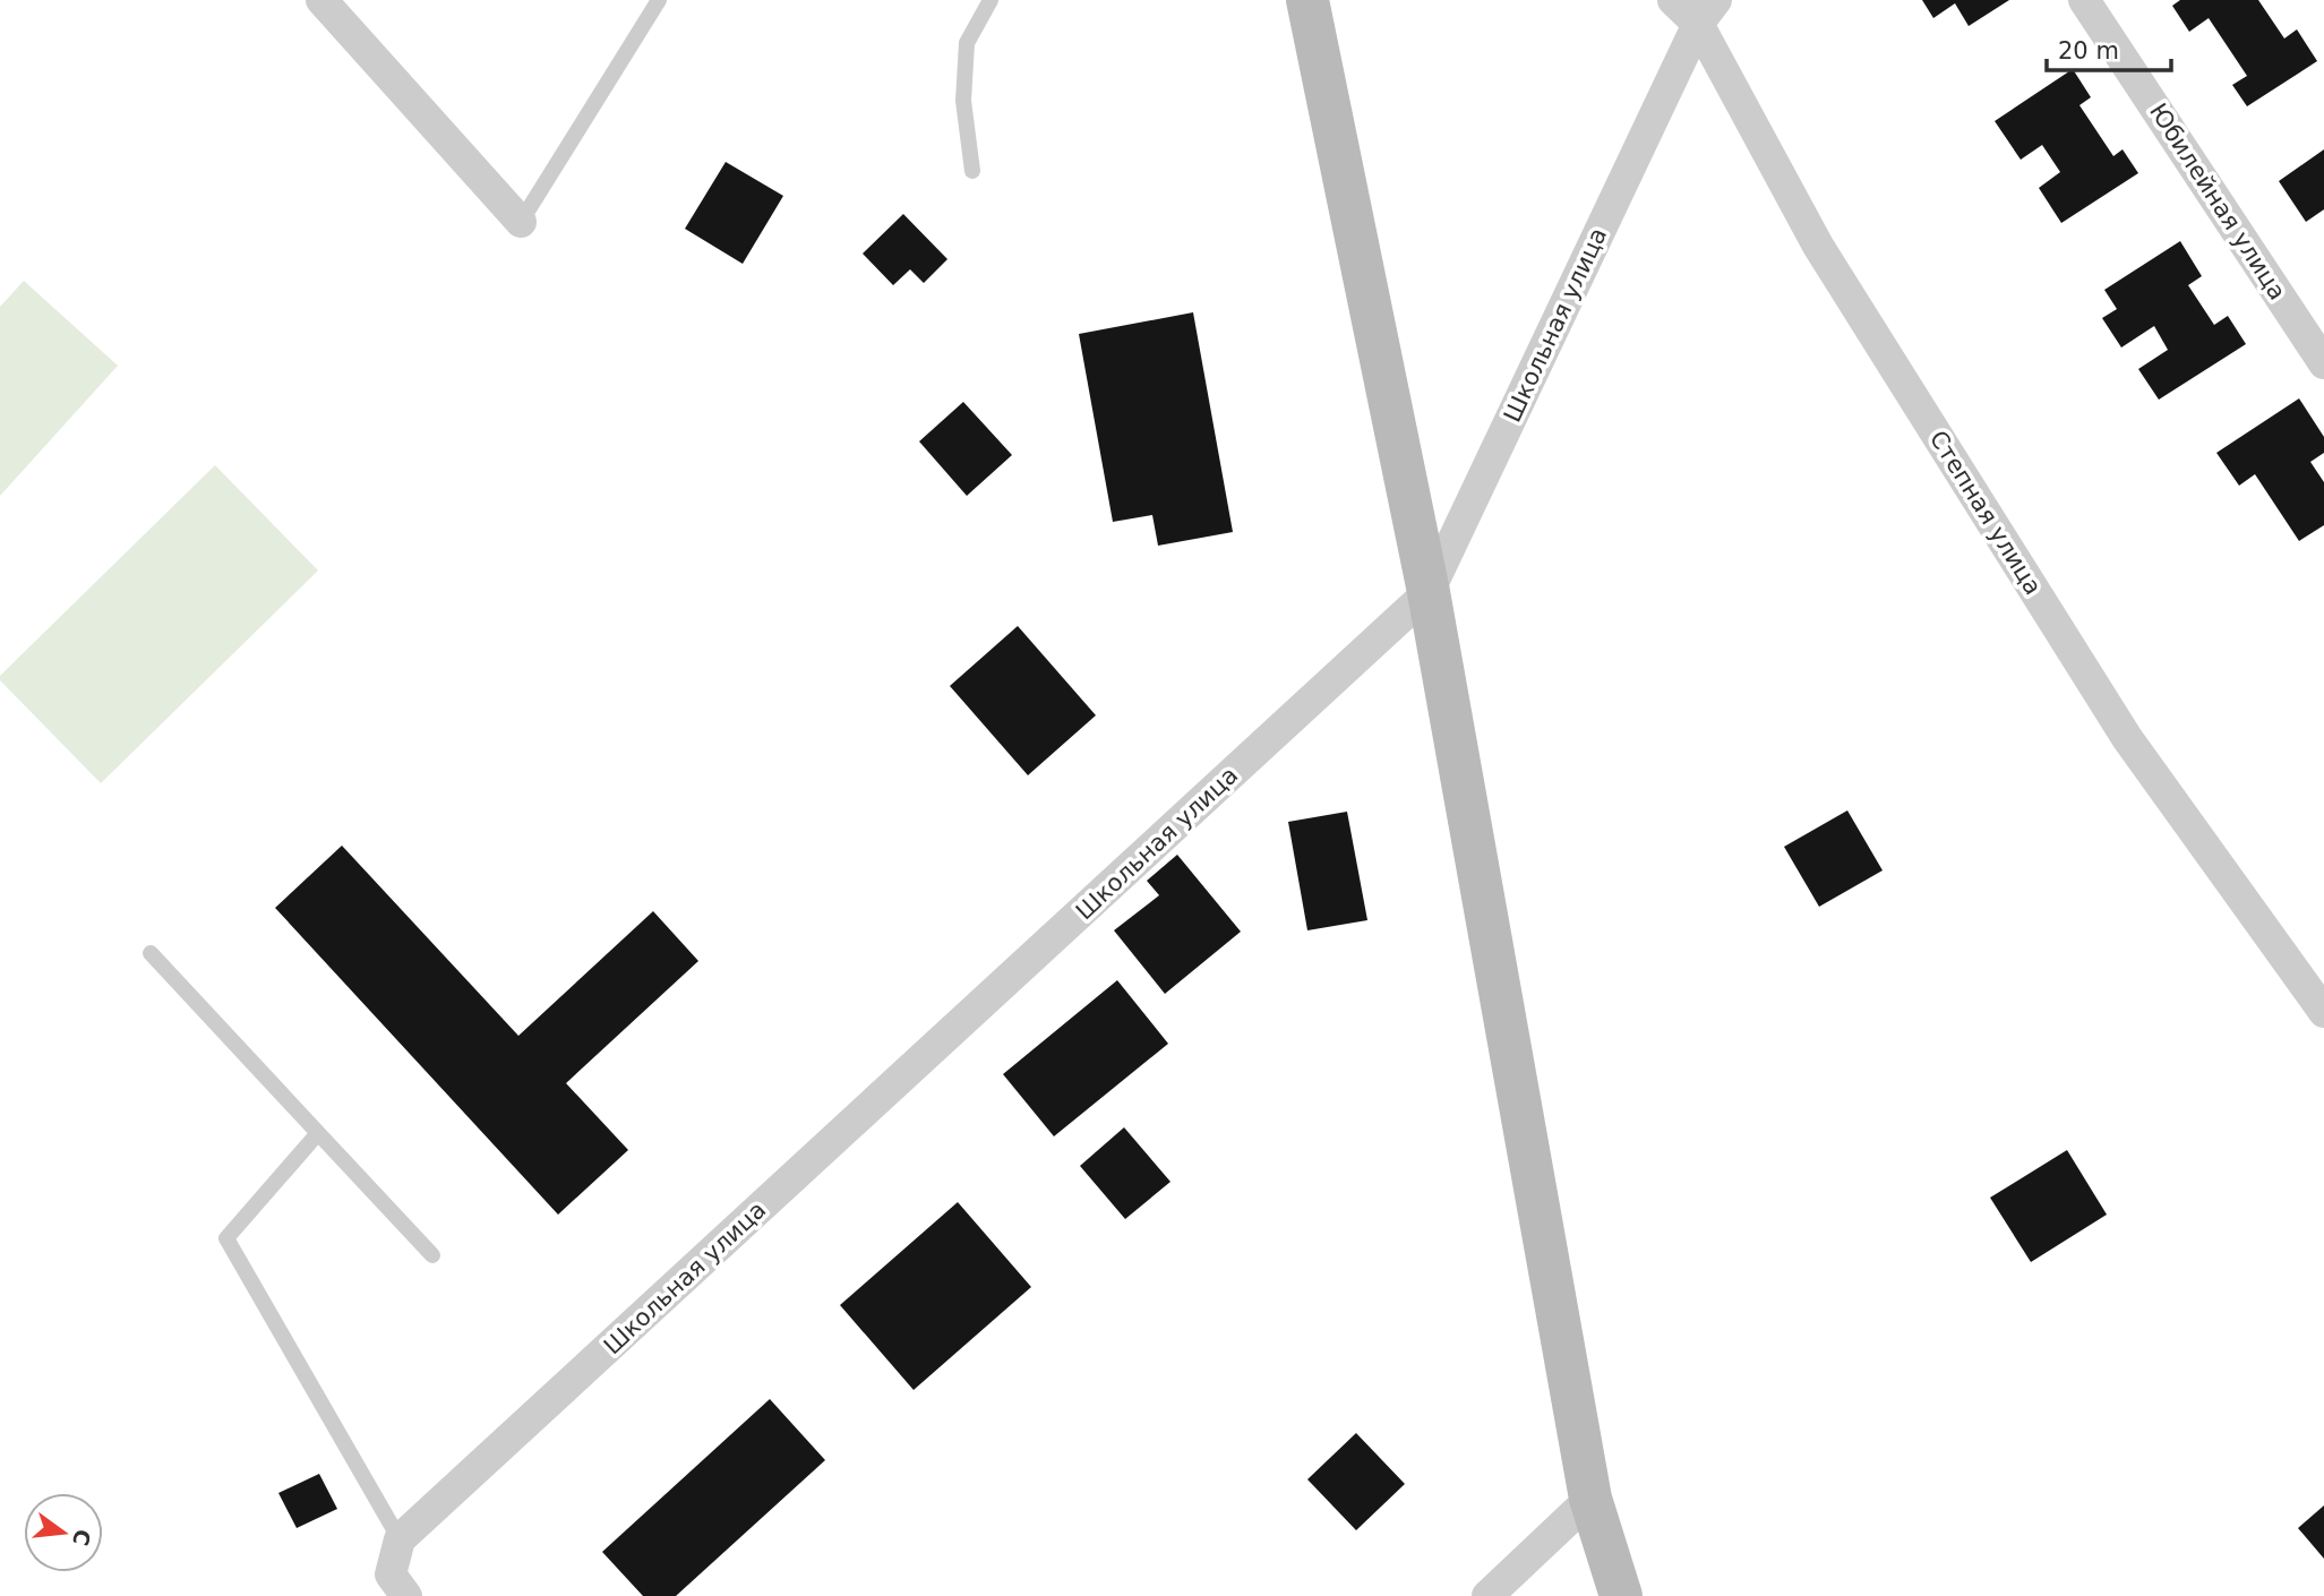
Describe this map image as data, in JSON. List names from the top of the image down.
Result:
{
  "streets": {
    "street": ["Юбилейная улица", "Школьная улица", "Степная улица"]
  },
  "crossings": [
    ["Школьная улица", "Степная улица"]
  ],
  "scale_bar": "20 m",
  "north": "right"
}
